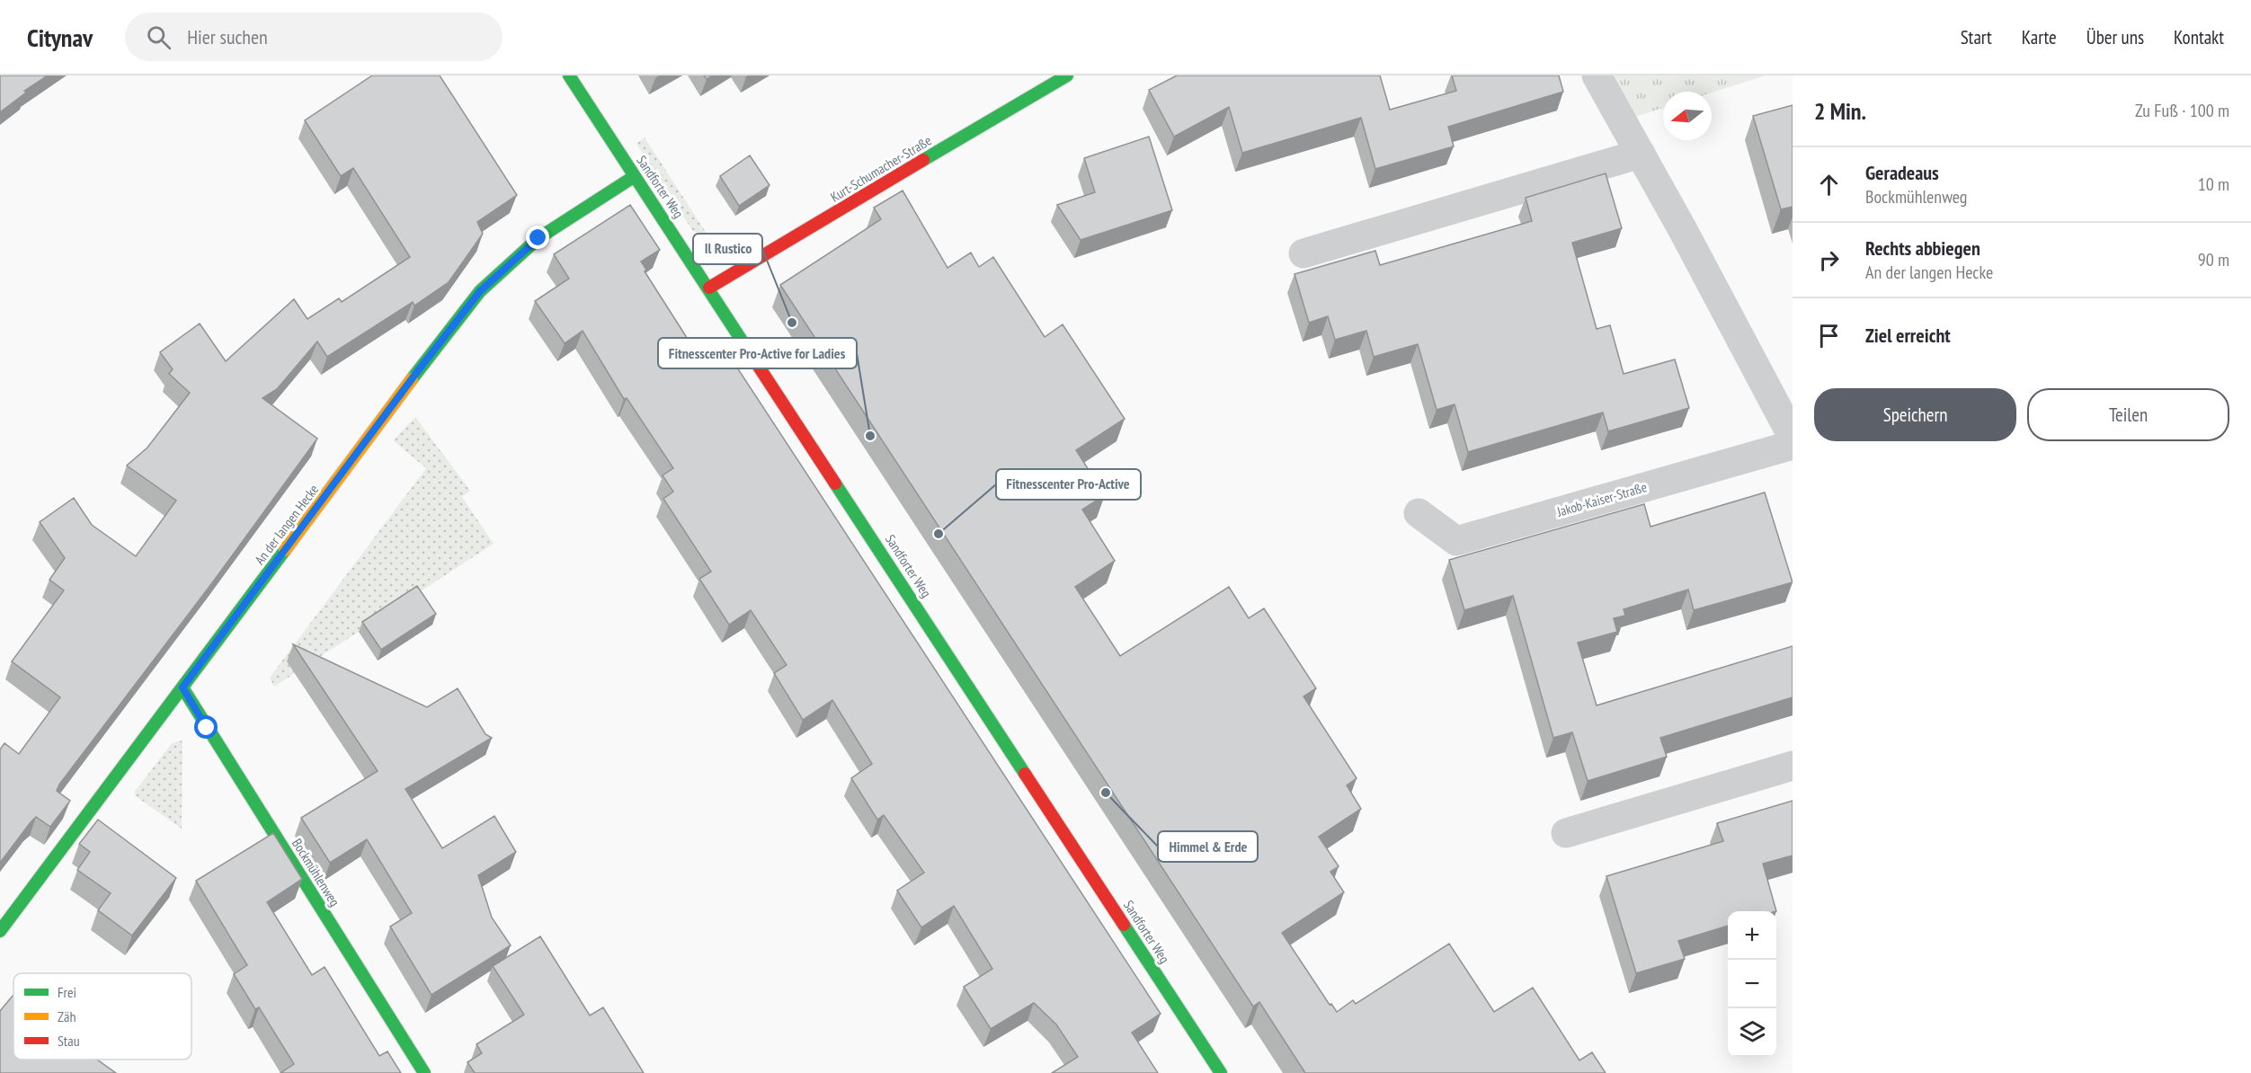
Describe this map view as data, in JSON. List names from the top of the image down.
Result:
{
  "streets": {
    "street": [
      "Kurt-Schumacher-Straße",
      "Sandforter Weg",
      "Jakob-Kaiser-Straße",
      "An der langen Hecke",
      "Bockmühlenweg"
    ]
  },
  "crossings": [
    ["Kurt-Schumacher-Straße", "Sandforter Weg"],
    ["Sandforter Weg", "An der langen Hecke"],
    ["An der langen Hecke", "Bockmühlenweg"]
  ],
  "places": [
    "Il Rustico",
    "Fitnesscenter Pro-Active for Ladies",
    "Fitnesscenter Pro-Active",
    "Himmel & Erde"
  ],
  "legend": ["Frei", "Zäh", "Stau"],
  "north": "left",
  "page": {
    "header": "Citynav",
    "search": "Hier suchen",
    "nav": [
      "Start",
      "Karte",
      "Über uns",
      "Kontakt"
    ],
    "heading": ["2 Min.", "Zu Fuß · 100 m"],
    "list": [
      ["Geradeaus", "Bockmühlenweg", "10 m"],
      ["Rechts abbiegen", "An der langen Hecke", "90 m"],
      "Ziel erreicht"
    ],
    "buttons": ["Speichern", "Teilen"],
    "map_buttons": ["+", "−"]
  }
}
